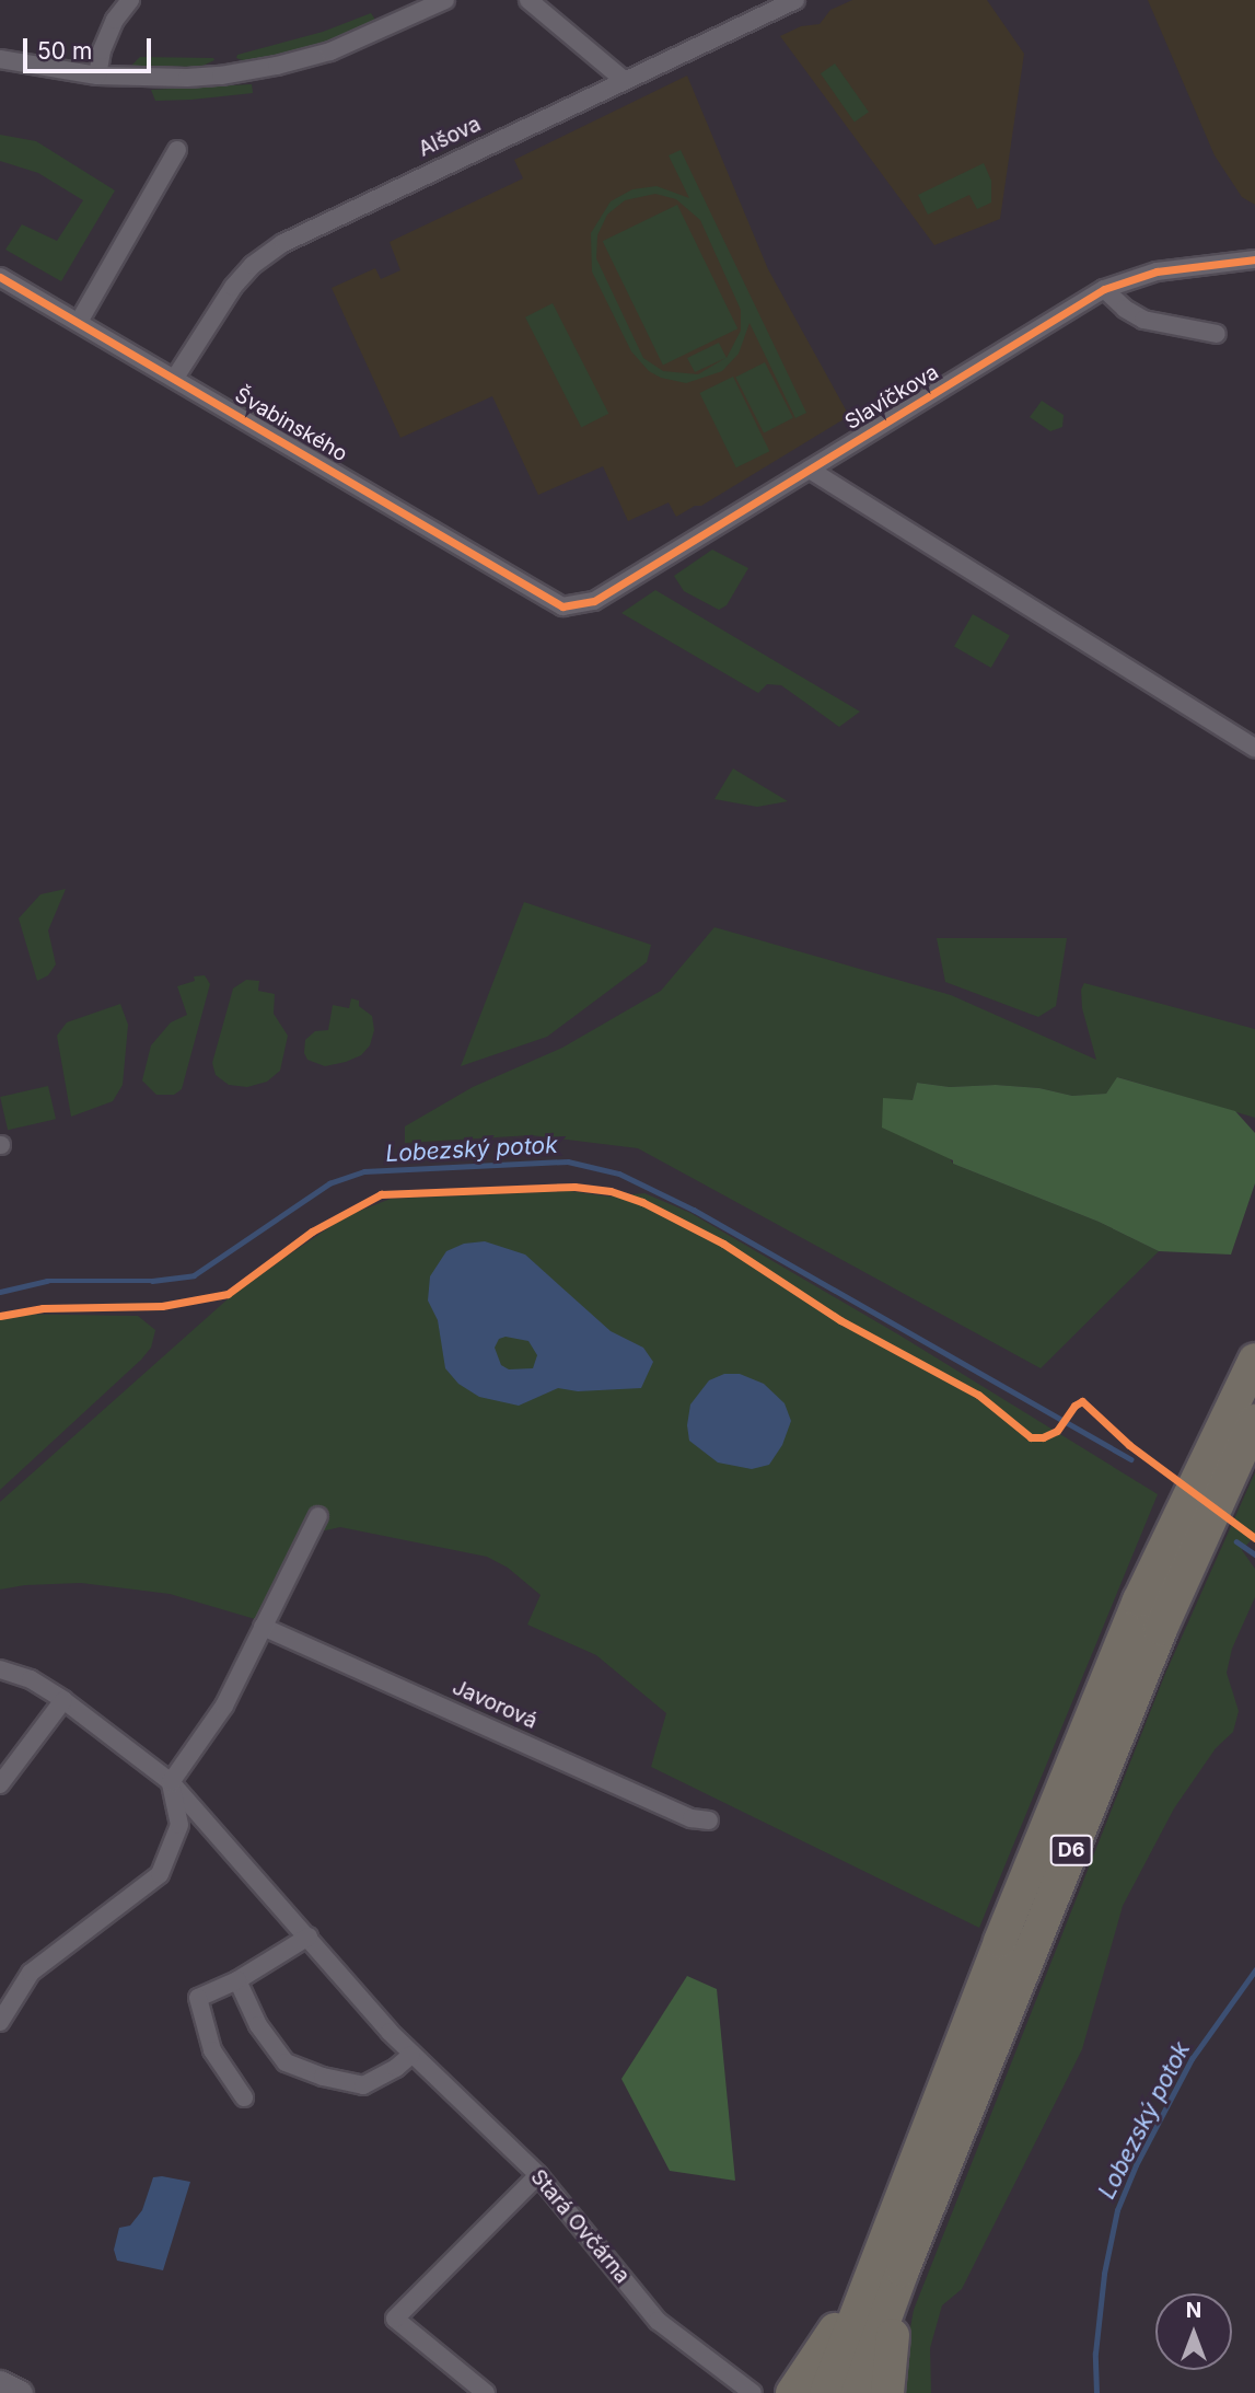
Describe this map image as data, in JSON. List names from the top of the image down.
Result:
{
  "streets": {
    "highway": ["D6"],
    "street": [
      "Alšova",
      "Slavíčkova",
      "Švabinského",
      "Javorová",
      "Stará Ovčárna"
    ]
  },
  "crossings": [
    ["Alšova", "Švabinského"],
    ["Slavíčkova", "Švabinského"]
  ],
  "water": ["Lobezský potok"],
  "scale_bar": "50 m",
  "north": "top"
}
